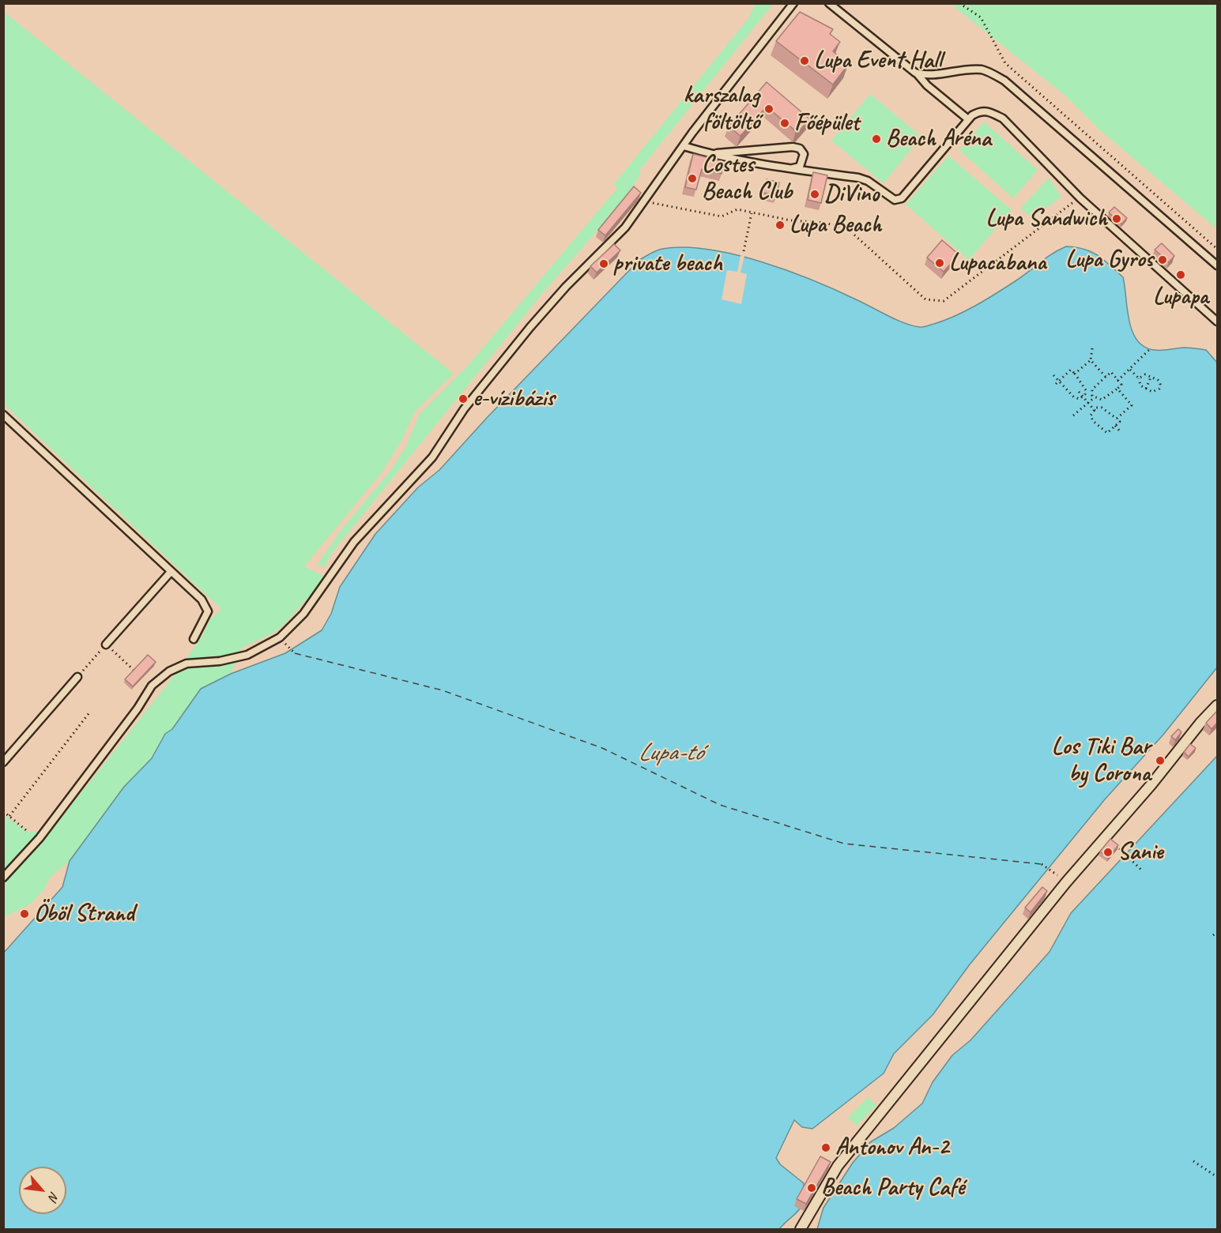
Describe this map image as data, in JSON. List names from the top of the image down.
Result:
{
  "water": ["Lupa-tó"],
  "places": [
    "Lupa Event Hall",
    "karszalag föltöltő",
    "Főépület",
    "Beach Aréna",
    "Costes Beach Club",
    "DiVino",
    "Lupa Sandwich",
    "Lupa Beach",
    "Lupa Gyros",
    "Lupacabana",
    "private beach",
    "Lupapa",
    "e-vízibázis",
    "Los Tiki Bar by Corona",
    "Sanie",
    "Öböl Strand",
    "Antonov An-2",
    "Beach Party Café"
  ],
  "north": "bottom right"
}
